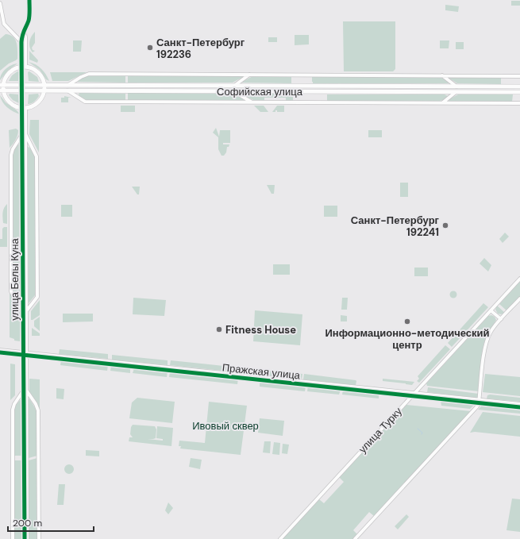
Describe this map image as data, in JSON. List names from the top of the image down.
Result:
{
  "streets": {
    "main road": ["Софийская улица"],
    "street": ["улица Белы Куна", "Пражская улица", "улица Турку"]
  },
  "crossings": [
    ["Софийская улица", "улица Белы Куна"],
    ["улица Белы Куна", "Пражская улица"],
    ["Пражская улица", "улица Турку"]
  ],
  "parks": ["Ивовый сквер"],
  "places": [
    "Санкт-Петербург 192236",
    "Санкт-Петербург 192241",
    "Информационно-методический центр",
    "Fitness House"
  ],
  "scale_bar": "200 m"
}
